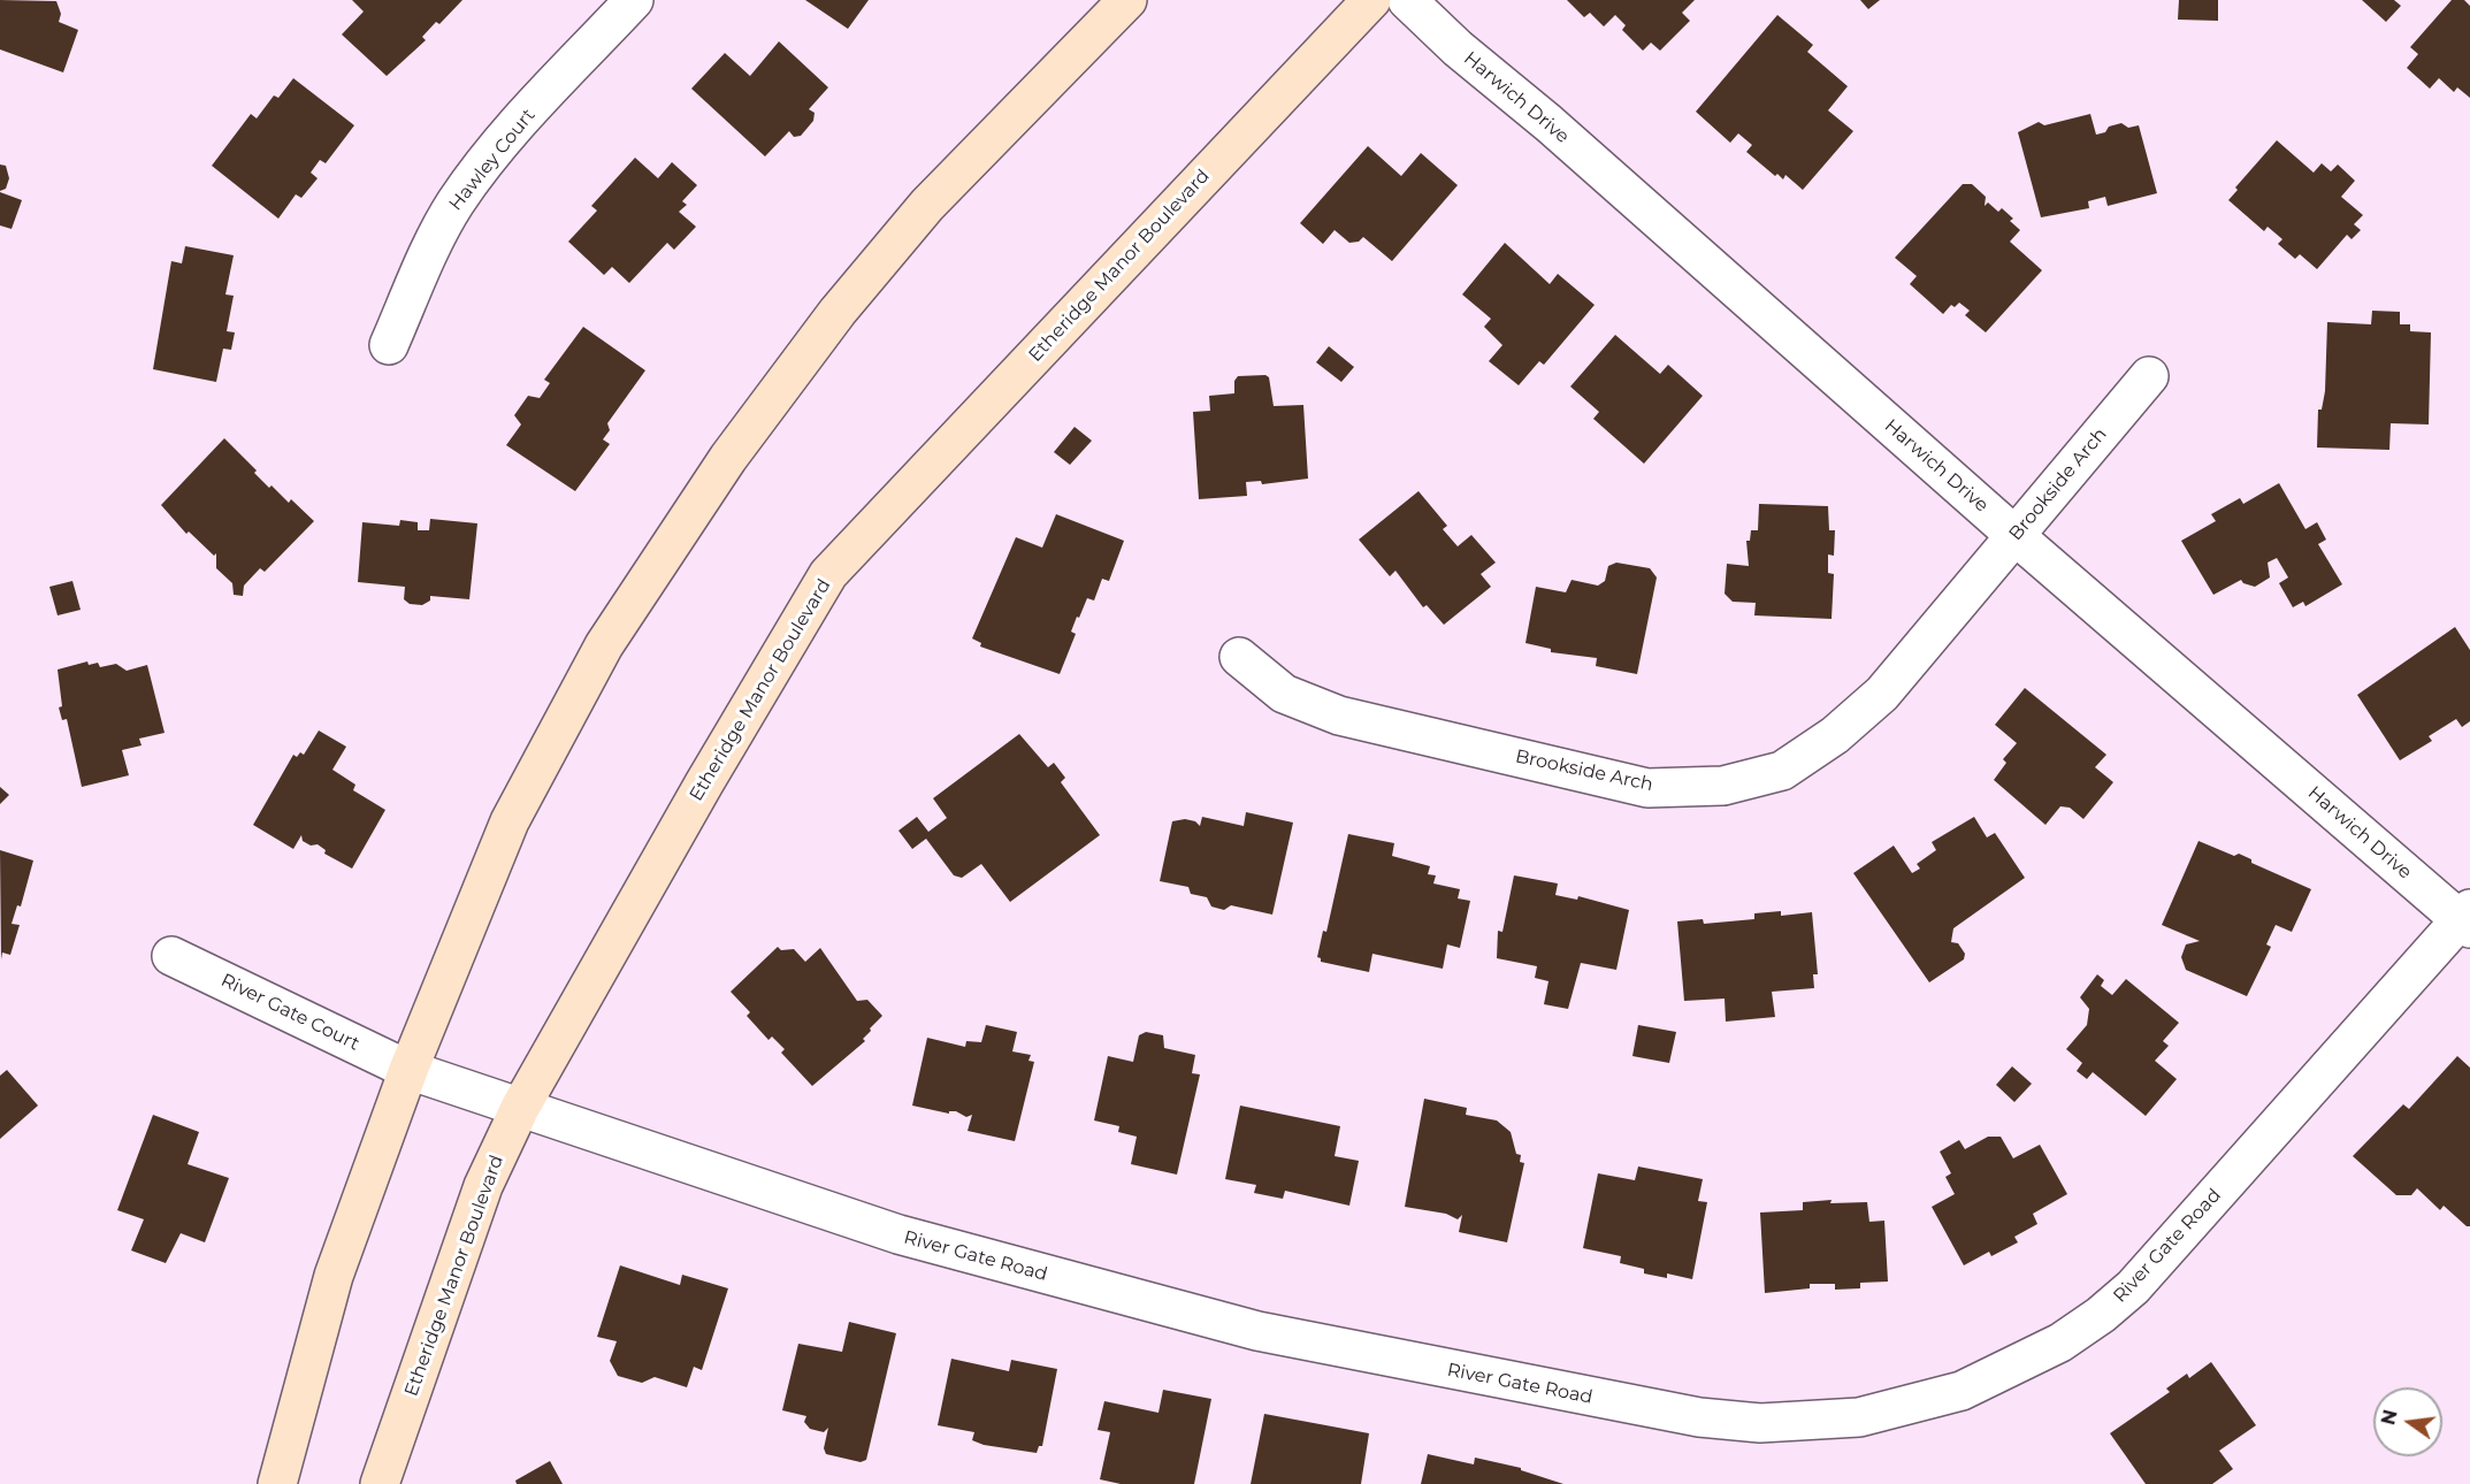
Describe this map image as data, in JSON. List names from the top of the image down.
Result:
{
  "streets": {
    "main road": ["Etheridge Manor Boulevard"],
    "street": [
      "Harwich Drive",
      "Hawley Court",
      "Brookside Arch",
      "River Gate Court",
      "River Gate Road"
    ]
  },
  "crossings": [
    ["Harwich Drive", "Brookside Arch"],
    ["Harwich Drive", "River Gate Road"],
    ["Etheridge Manor Boulevard", "River Gate Road"],
    ["River Gate Court", "River Gate Road"]
  ],
  "north": "left"
}
